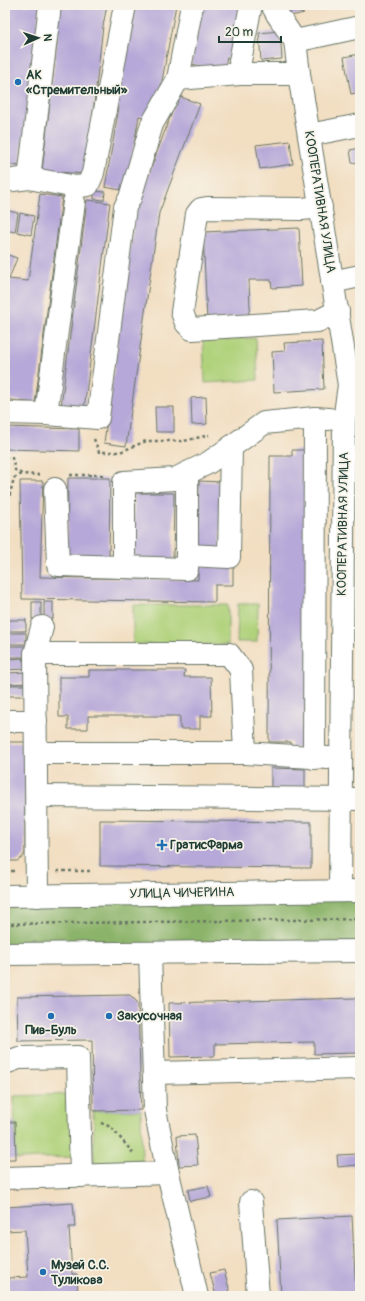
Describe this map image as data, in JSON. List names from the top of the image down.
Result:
{
  "streets": {
    "street": ["КООПЕРАТИВНАЯ УЛИЦА", "УЛИЦА ЧИЧЕРИНА"]
  },
  "crossings": [
    ["КООПЕРАТИВНАЯ УЛИЦА", "УЛИЦА ЧИЧЕРИНА"]
  ],
  "places": {
    "other": [
      "АК «Стремительный»",
      "Пив-Буль",
      "Закусочная",
      "Музей С.С. Туликова"
    ],
    "health": ["ГратисФарма"]
  },
  "scale_bar": "20 m",
  "north": "right"
}
